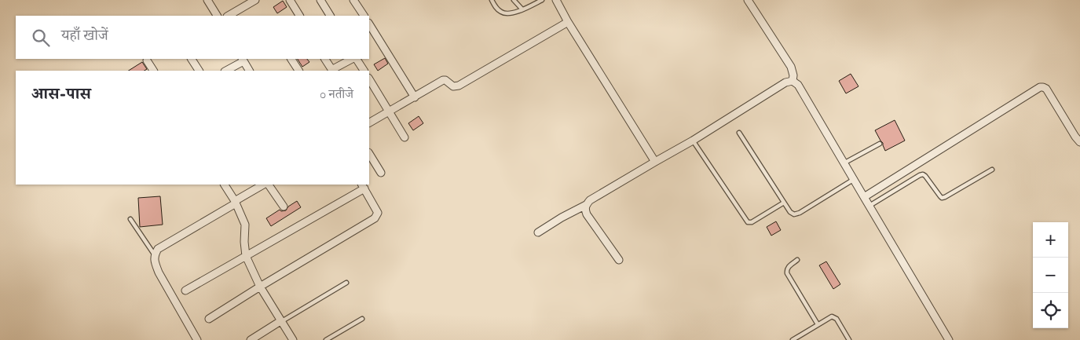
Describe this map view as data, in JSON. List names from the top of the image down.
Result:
{
  "page": {
    "search": "यहाँ खोजें",
    "heading": ["आस-पास", "0 नतीजे"],
    "map_buttons": ["+", "−"]
  }
}
